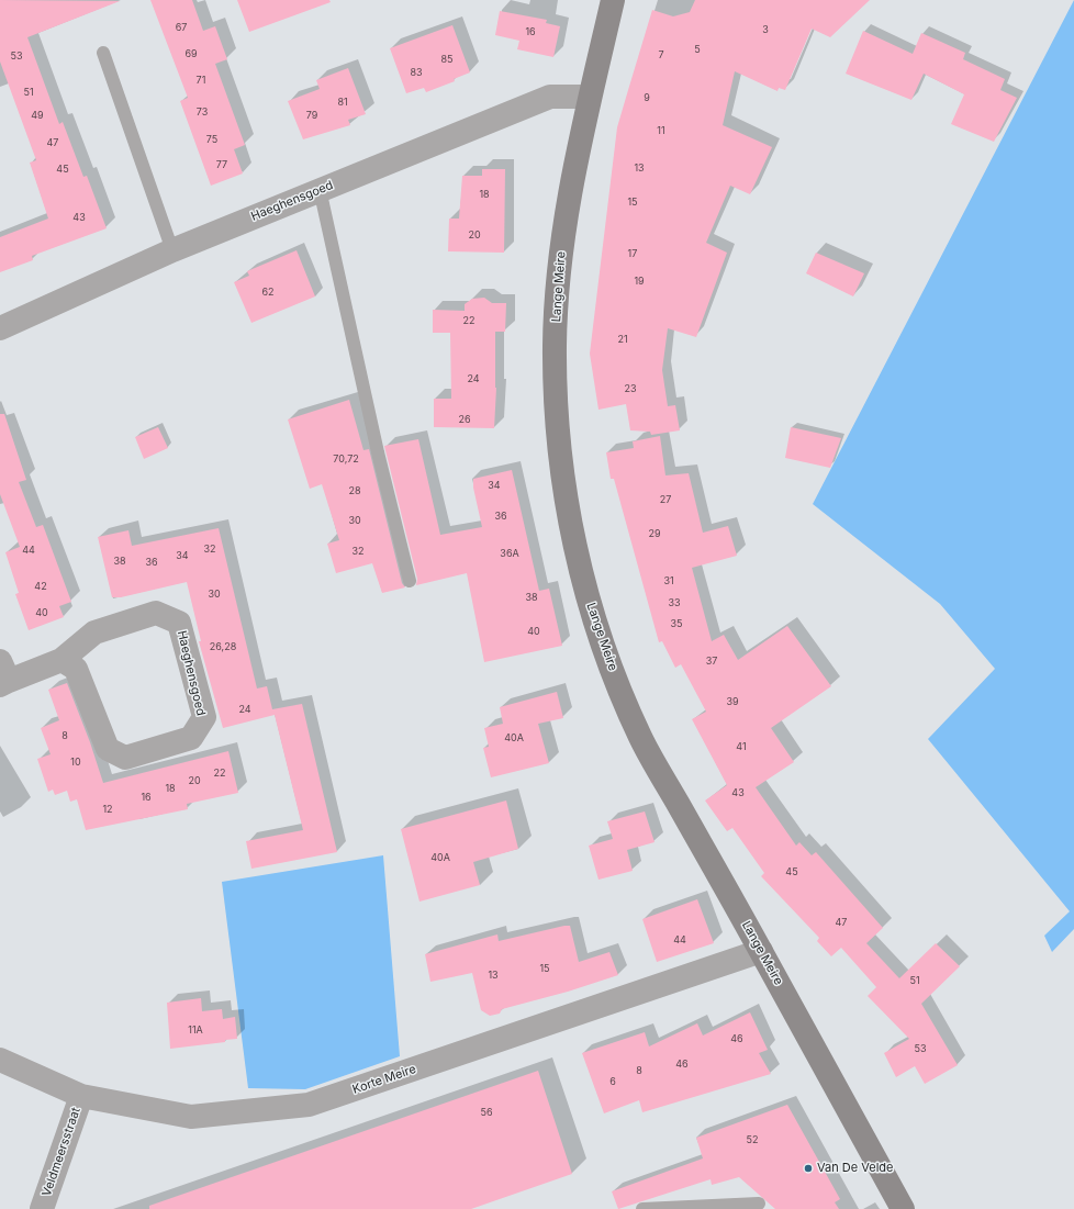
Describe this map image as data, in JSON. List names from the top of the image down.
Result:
{
  "streets": {
    "street": [
      "Haeghensgoed",
      "Lange Meire",
      "Korte Meire",
      "Veldmeersstraat"
    ]
  },
  "crossings": [
    ["Haeghensgoed", "Lange Meire"],
    ["Lange Meire", "Korte Meire"],
    ["Korte Meire", "Veldmeersstraat"]
  ],
  "places": ["Van De Velde"],
  "house_numbers": [
    "67",
    "3",
    "16",
    "5",
    "69",
    "7",
    "53",
    "85",
    "83",
    "71",
    "51",
    "9",
    "81",
    "73",
    "49",
    "79",
    "11",
    "75",
    "47",
    "77",
    "13",
    "45",
    "18",
    "15",
    "43",
    "20",
    "17",
    "19",
    "62",
    "22",
    "21",
    "24",
    "23",
    "26",
    "70,72",
    "34",
    "28",
    "27",
    "36",
    "30",
    "29",
    "32",
    "44",
    "32",
    "36A",
    "34",
    "38",
    "36",
    "31",
    "42",
    "30",
    "38",
    "33",
    "40",
    "35",
    "40",
    "26,28",
    "37",
    "39",
    "24",
    "8",
    "40A",
    "41",
    "10",
    "22",
    "20",
    "18",
    "43",
    "16",
    "12",
    "40A",
    "45",
    "47",
    "44",
    "15",
    "13",
    "51",
    "11A",
    "46",
    "53",
    "46",
    "8",
    "6",
    "56",
    "52"
  ]
}
